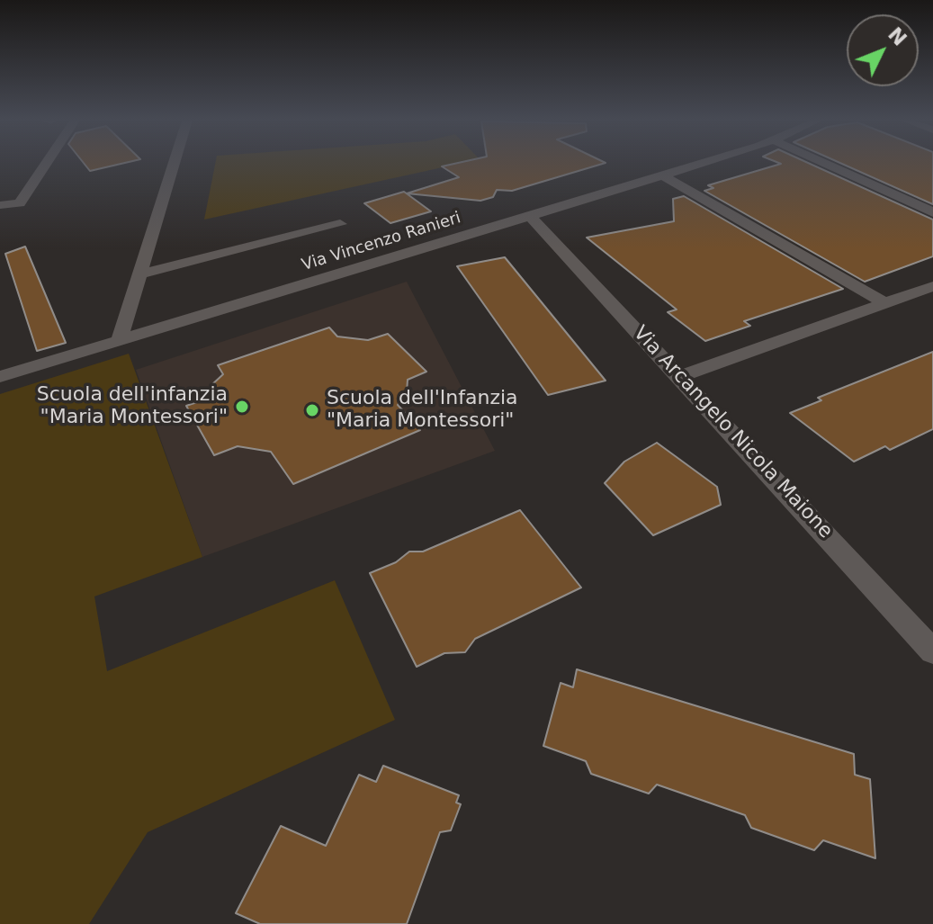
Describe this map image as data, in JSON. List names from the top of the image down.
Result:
{
  "streets": {
    "street": ["Via Vincenzo Ranieri", "Via Arcangelo Nicola Maione"]
  },
  "crossings": [
    ["Via Vincenzo Ranieri", "Via Arcangelo Nicola Maione"]
  ],
  "places": ["Scuola dell'infanzia \"Maria Montessori\"", "Scuola dell'Infanzia \"Maria Montessori\""],
  "north": "top right"
}
